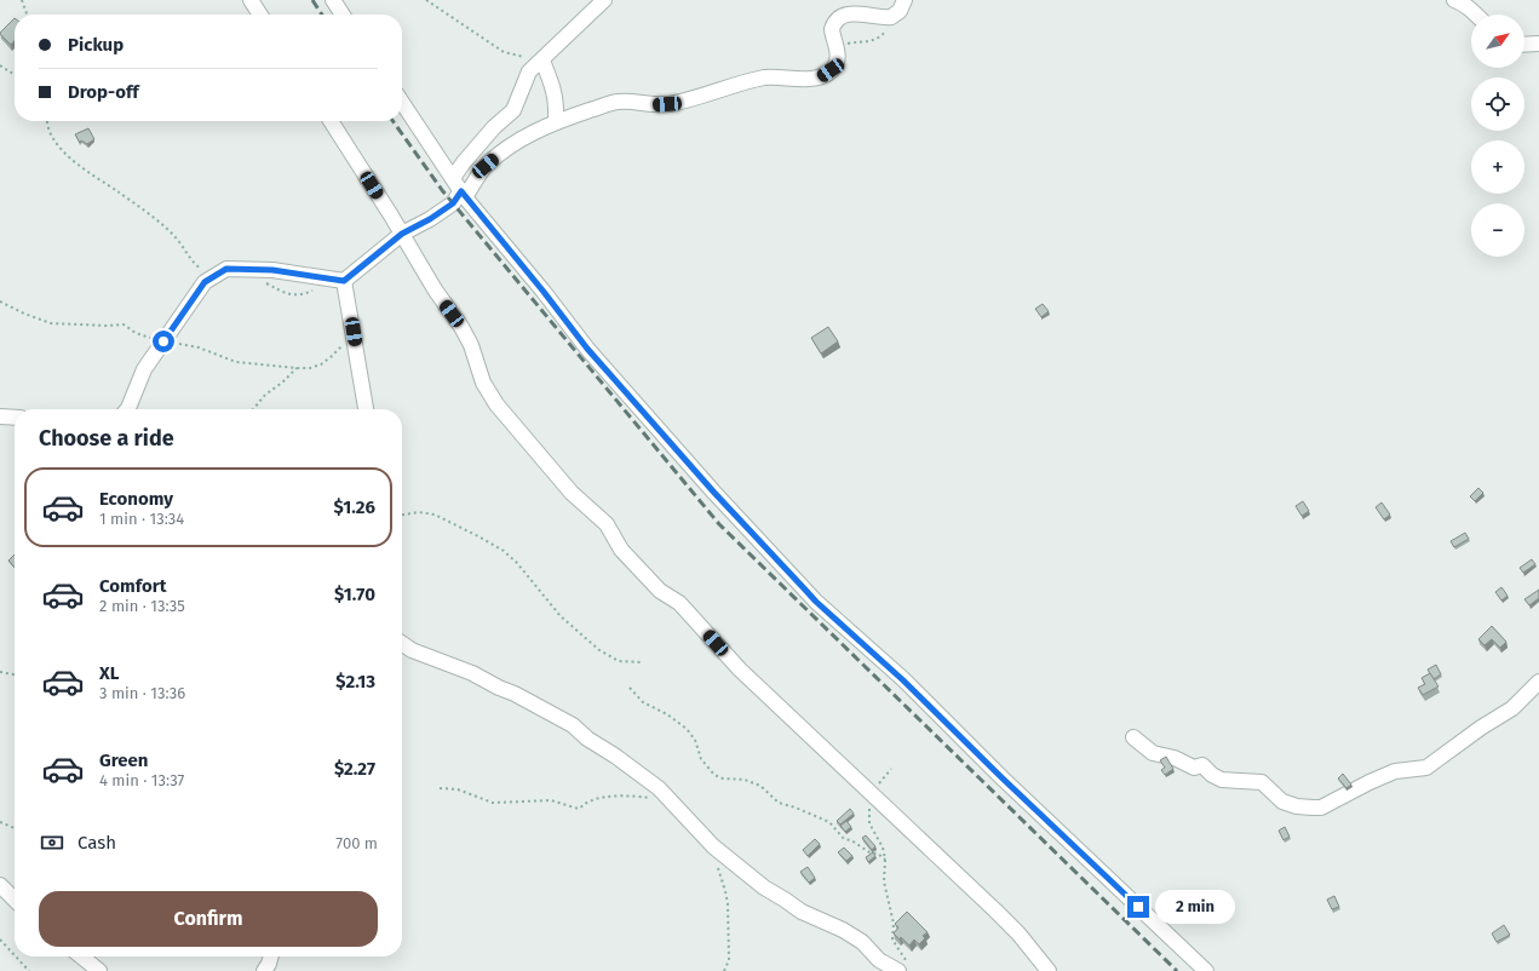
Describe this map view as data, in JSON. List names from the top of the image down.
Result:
{
  "north": "top right",
  "page": {
    "map_buttons": ["+", "−"],
    "banner": ["Pickup", "Drop-off"],
    "heading": "Choose a ride",
    "list": [
      {
        "name": "Economy",
        "note": "1 min · 13:34",
        "value": "$1.26"
      },
      {
        "name": "Comfort",
        "note": "2 min · 13:35",
        "value": "$1.70"
      },
      {
        "name": "XL",
        "note": "3 min · 13:36",
        "value": "$2.13"
      },
      {
        "name": "Green",
        "note": "4 min · 13:37",
        "value": "$2.27"
      }
    ],
    "pay": ["Cash", "700 m"],
    "buttons": "Confirm",
    "bubble": "2 min"
  }
}
